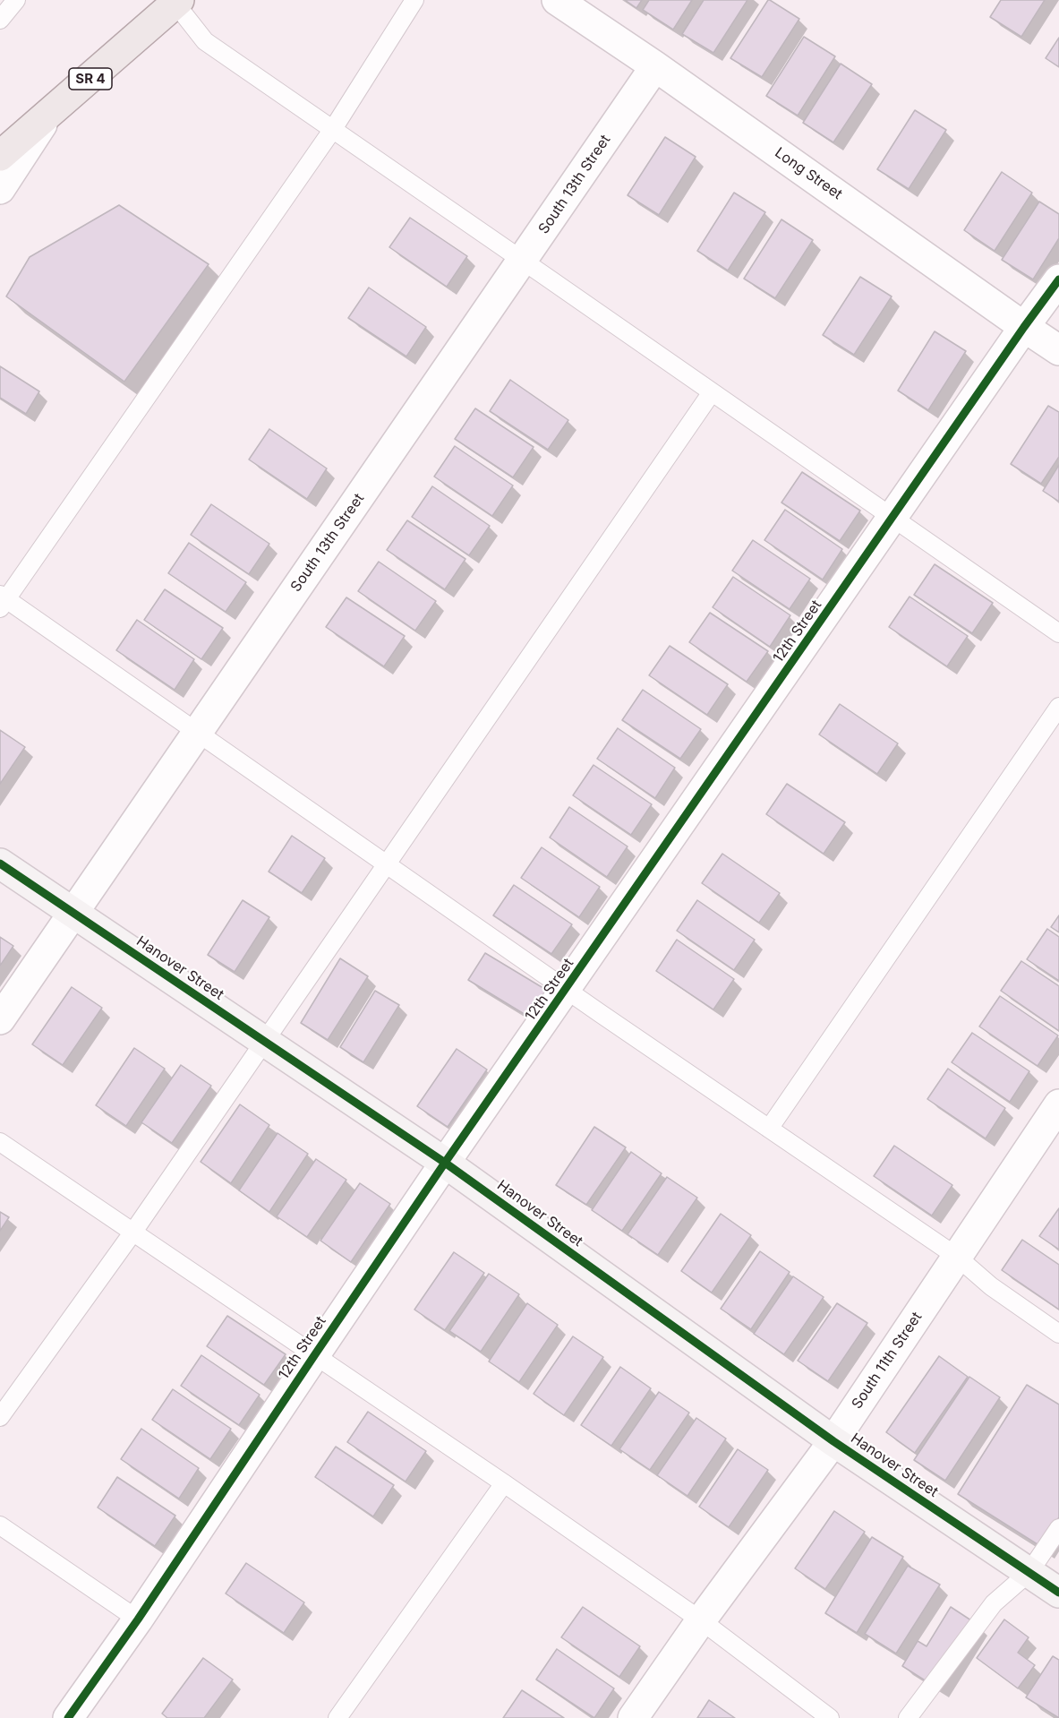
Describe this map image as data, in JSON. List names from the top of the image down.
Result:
{
  "streets": {
    "main road": ["SR 4"],
    "street": [
      "Long Street",
      "South 13th Street",
      "12th Street",
      "Hanover Street",
      "South 11th Street"
    ]
  },
  "crossings": [
    ["Long Street", "South 13th Street"],
    ["Long Street", "12th Street"],
    ["South 13th Street", "Hanover Street"],
    ["12th Street", "Hanover Street"],
    ["Hanover Street", "South 11th Street"]
  ]
}
